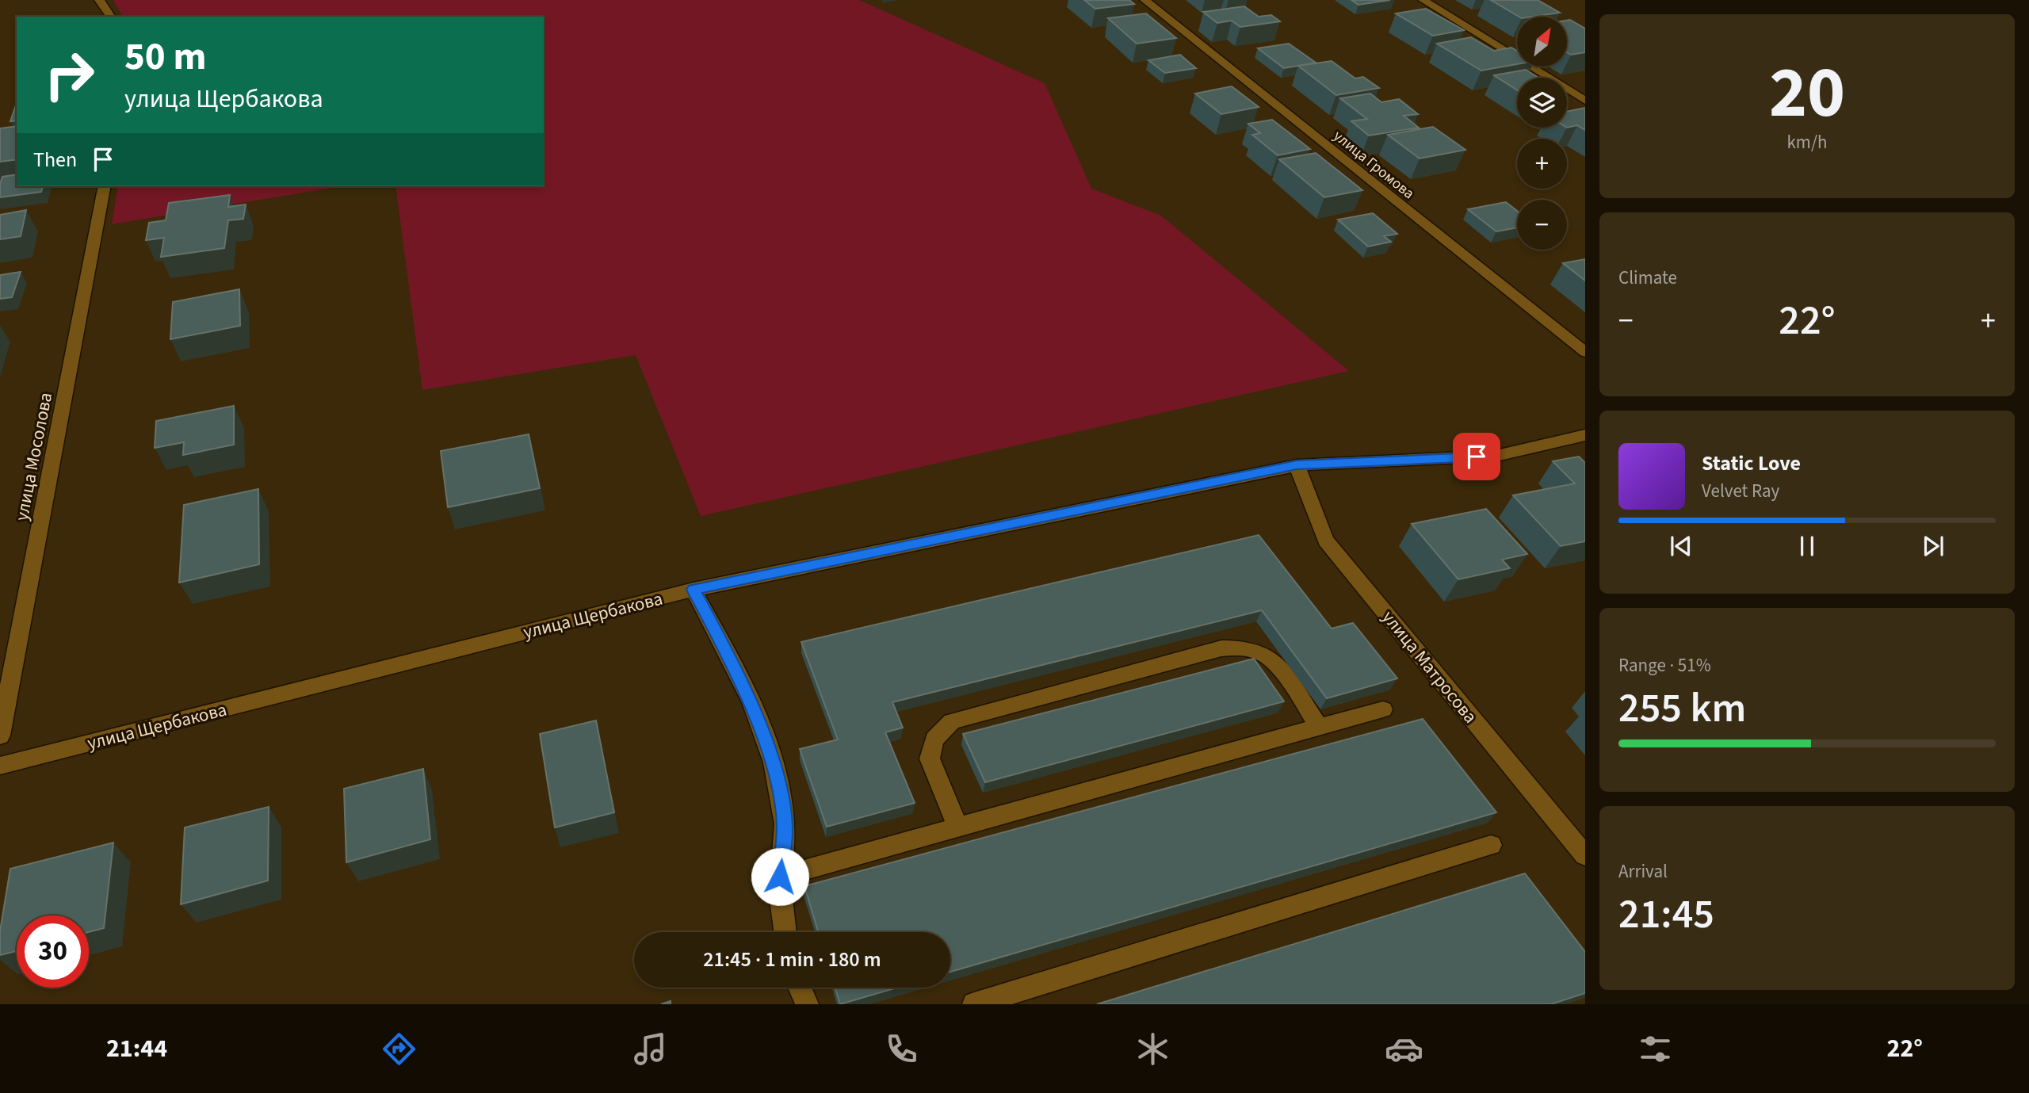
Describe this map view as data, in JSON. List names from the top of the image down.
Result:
{
  "streets": {
    "street": [
      "улица Громова",
      "улица Мосолова",
      "улица Щербакова",
      "улица Матросова"
    ]
  },
  "crossings": [
    ["улица Щербакова", "улица Матросова"]
  ],
  "north": "top right",
  "page": {
    "tile": [
      ["20", "km/h"],
      "Climate",
      ["Range · 51%", "255 km"],
      ["Arrival", "21:45"]
    ],
    "map_buttons": ["+", "−"],
    "turn": ["50 m", "улица Щербакова"],
    "then": "Then",
    "heat": ["−", "22°", "+"],
    "song": ["Static Love", "Velvet Ray"],
    "limit": "30",
    "trip": "21:45 · 1 min · 180 m",
    "tabs": ["21:44", "22°"]
  }
}
